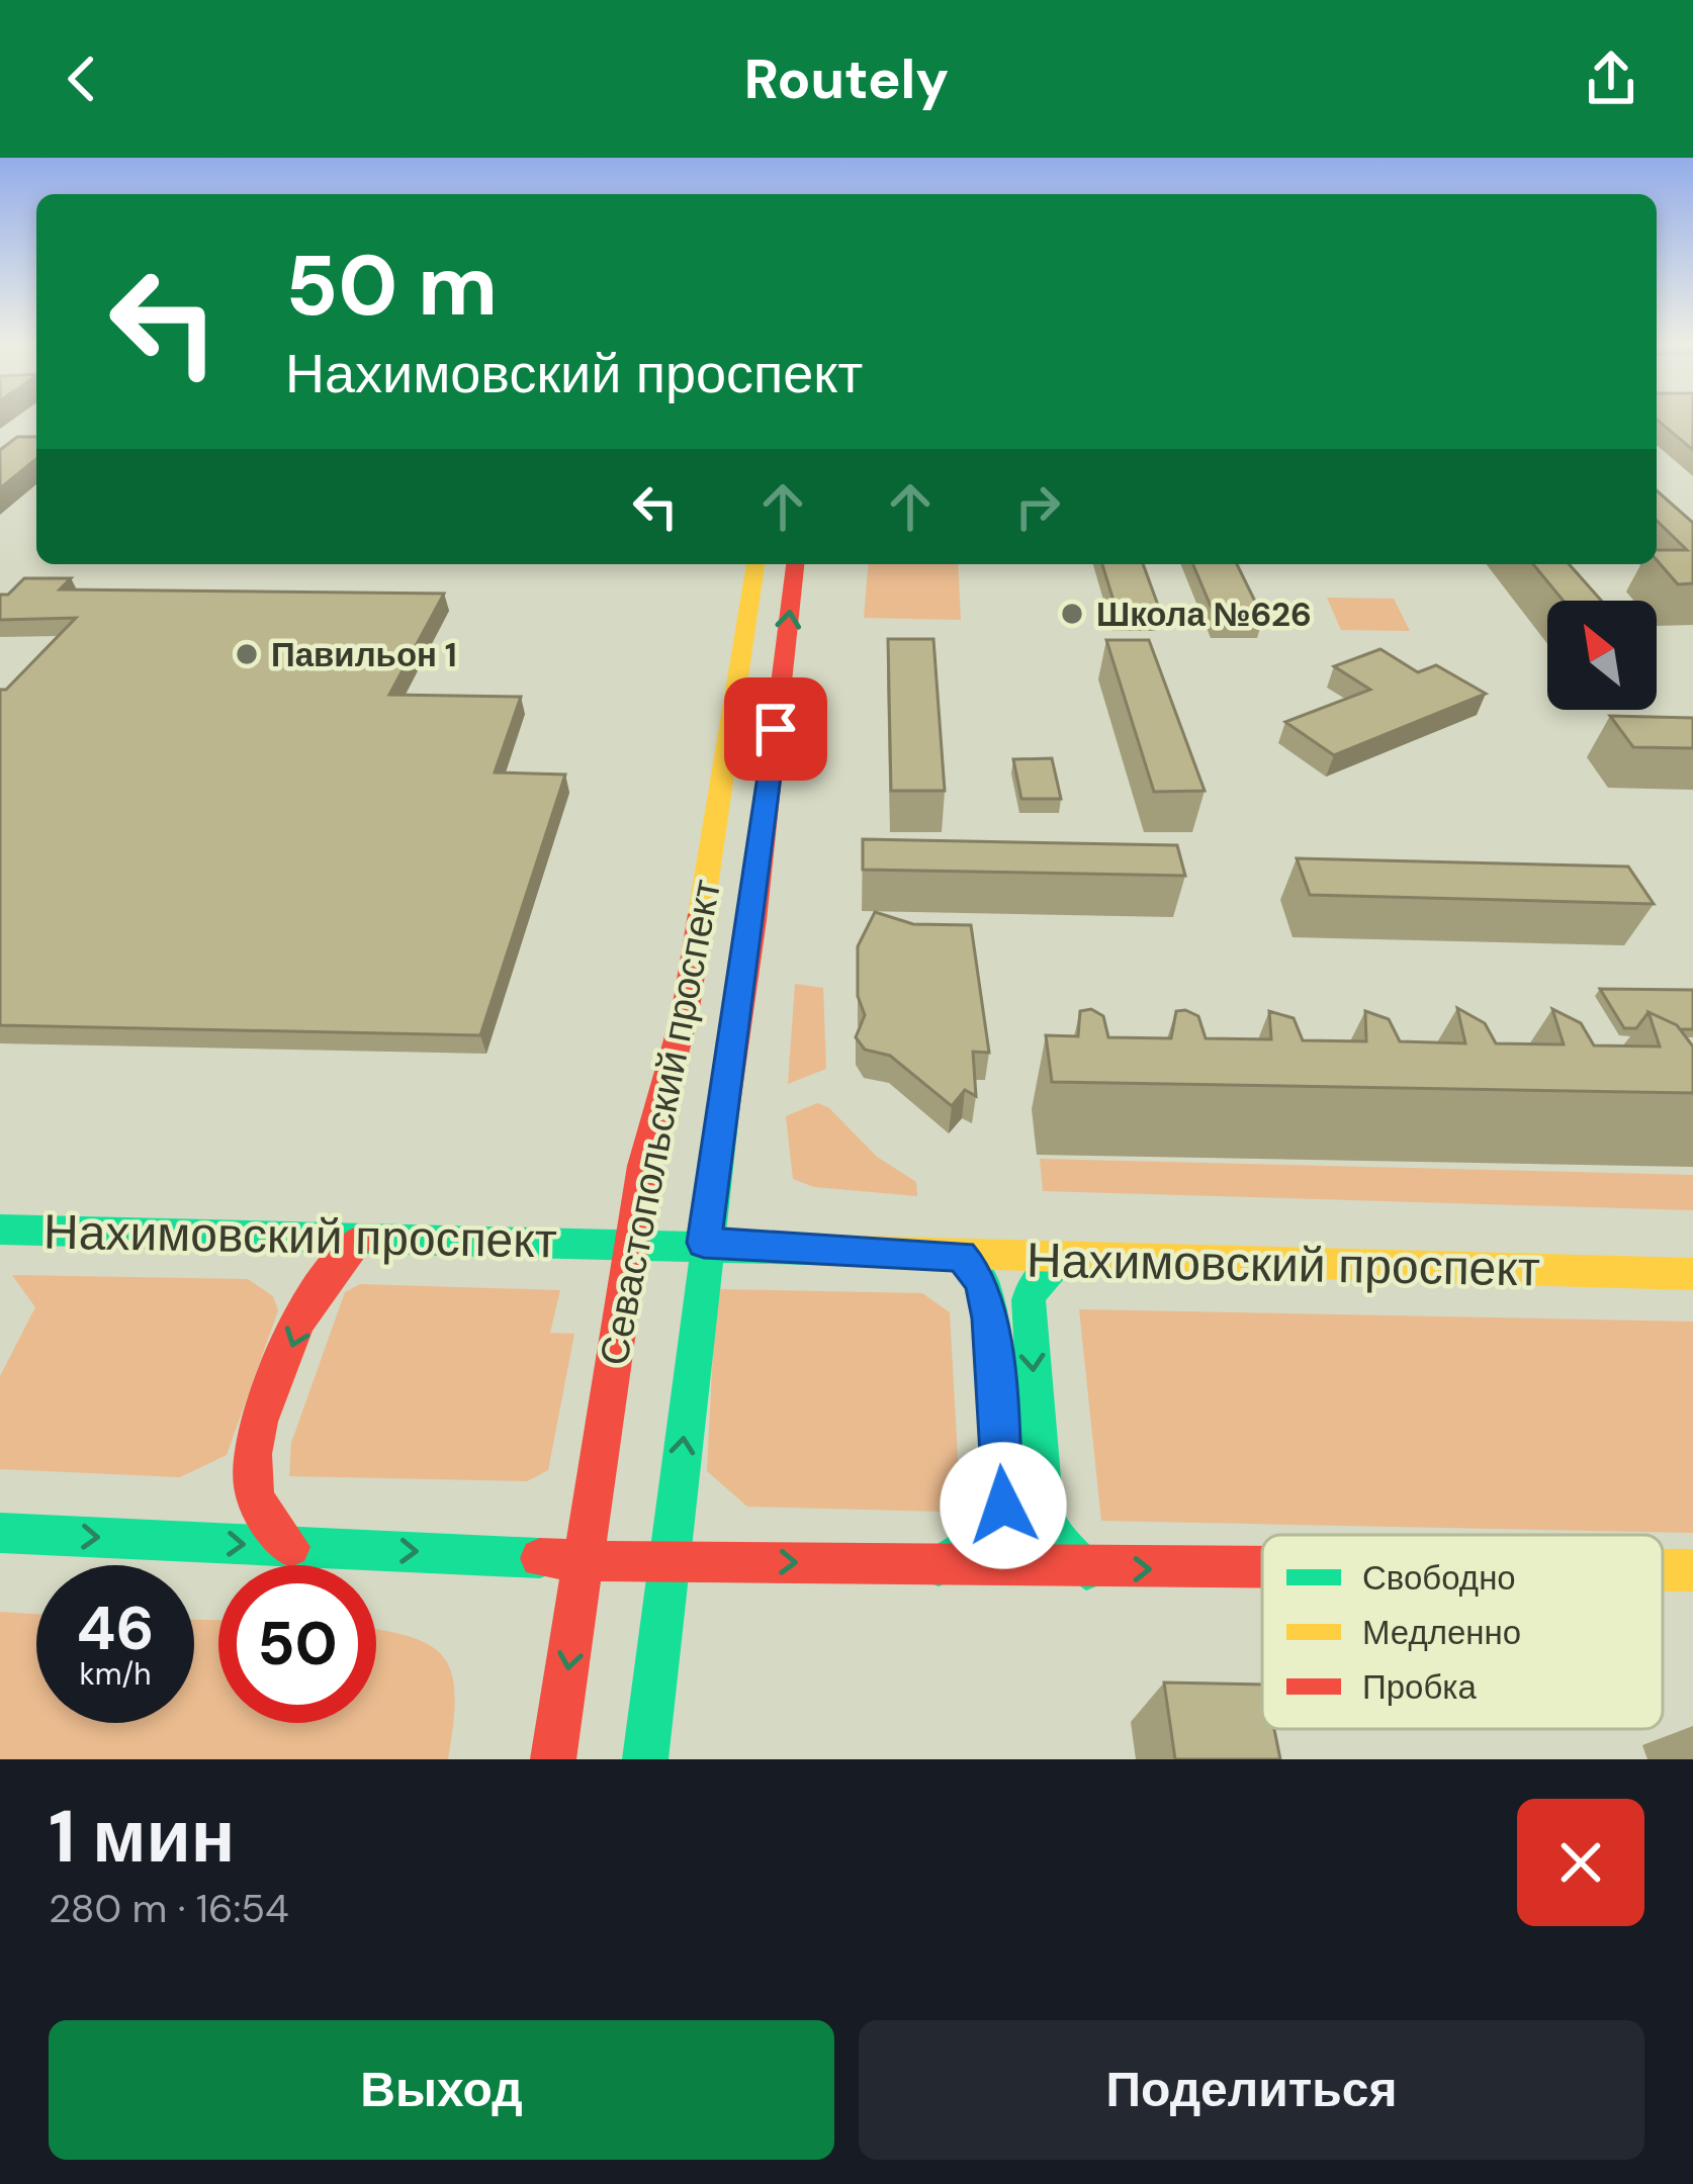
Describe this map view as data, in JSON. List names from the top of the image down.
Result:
{
  "streets": {
    "main road": ["Севастопольский проспект", "Нахимовский проспект"]
  },
  "crossings": [
    ["Севастопольский проспект", "Нахимовский проспект"]
  ],
  "places": ["Школа №626", "Павильон 1"],
  "legend": ["Свободно", "Медленно", "Пробка"],
  "north": "top left",
  "page": {
    "header": "Routely",
    "turn": ["50 m", "Нахимовский проспект"],
    "speed": "46 km/h",
    "limit": "50",
    "heading": ["1 мин", "280 m · 16:54"],
    "buttons": ["Выход", "Поделиться"]
  }
}
